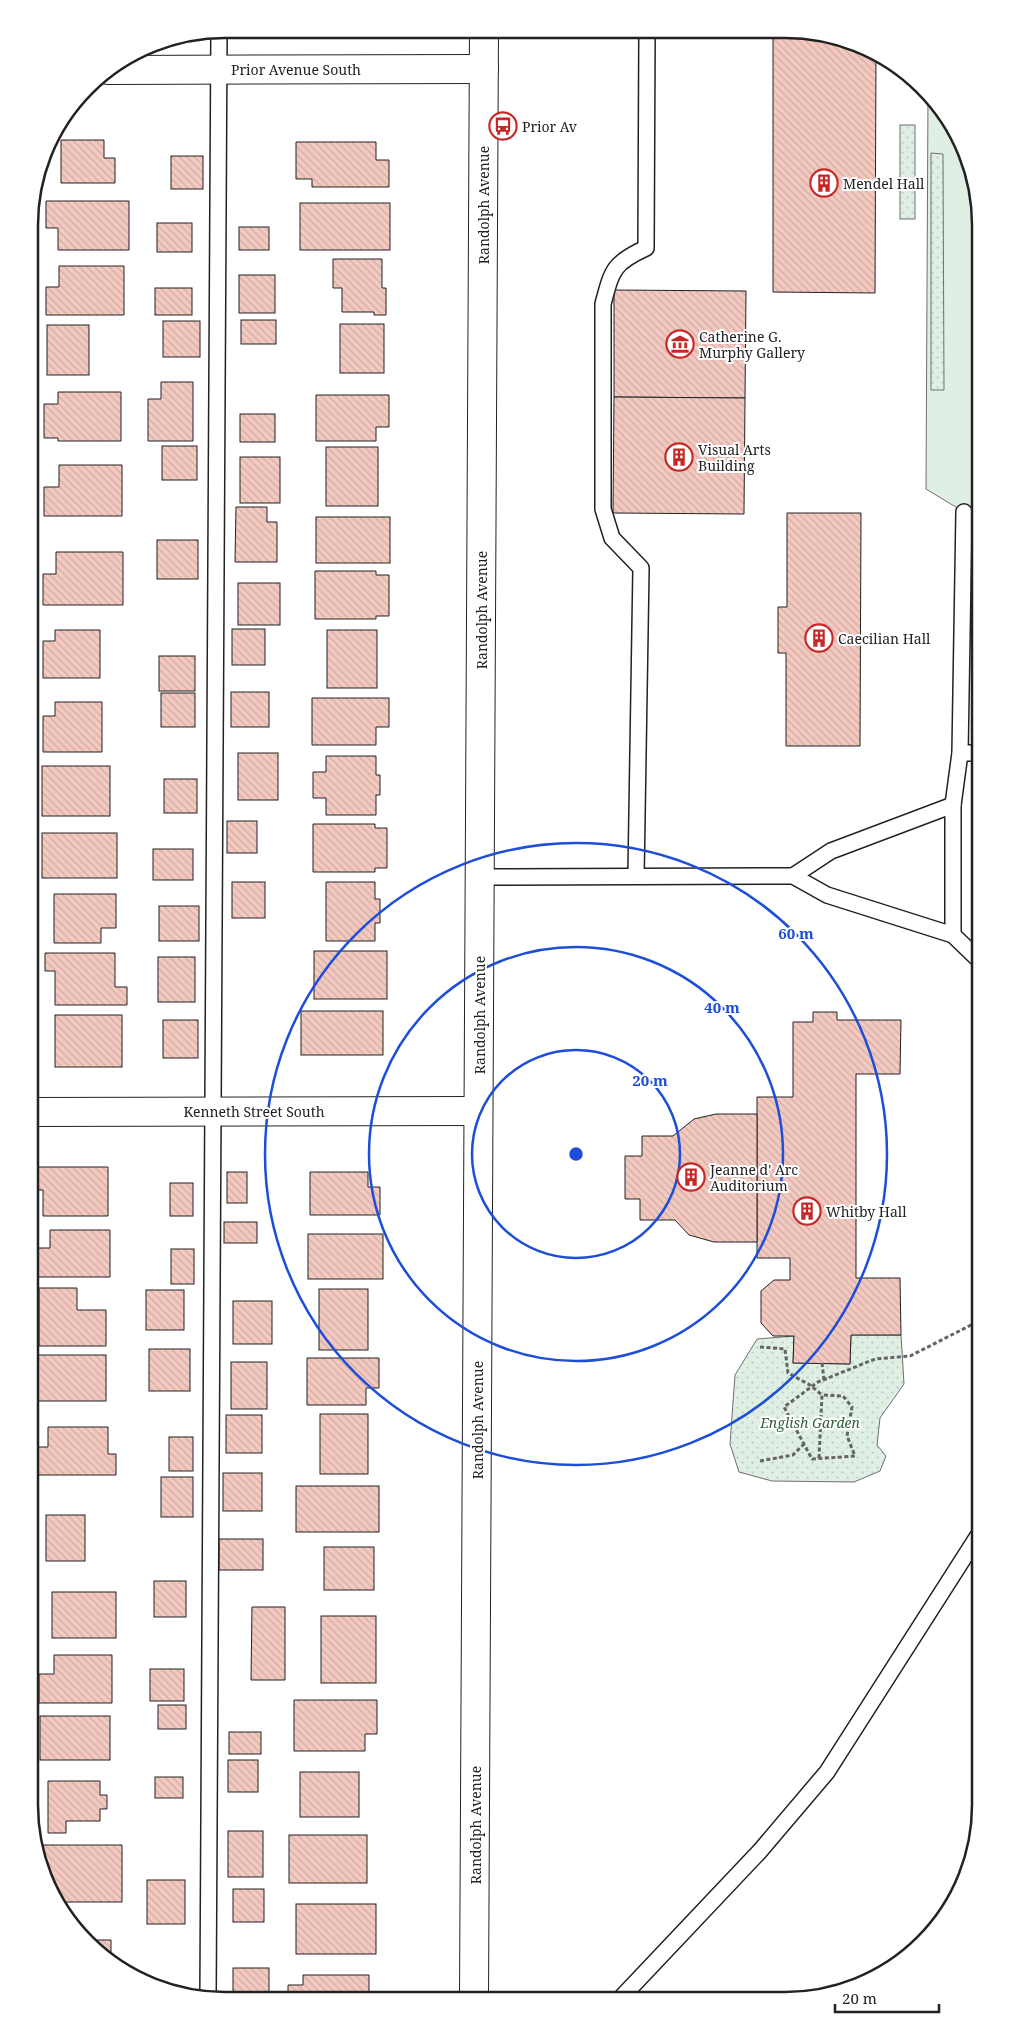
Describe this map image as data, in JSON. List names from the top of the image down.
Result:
{
  "streets": {
    "main road": ["Prior Avenue South", "Randolph Avenue", "Kenneth Street South"]
  },
  "crossings": [
    ["Prior Avenue South", "Randolph Avenue"],
    ["Randolph Avenue", "Kenneth Street South"]
  ],
  "parks": ["English Garden"],
  "places": {
    "bus stop": ["Prior Av"],
    "building": [
      "Mendel Hall",
      "Visual Arts Building",
      "Caecilian Hall",
      "Jeanne d' Arc Auditorium",
      "Whitby Hall"
    ],
    "museum": ["Catherine G. Murphy Gallery"]
  },
  "scale_bar": "20 m",
  "rings": ["60 m", "40 m", "20 m"]
}
